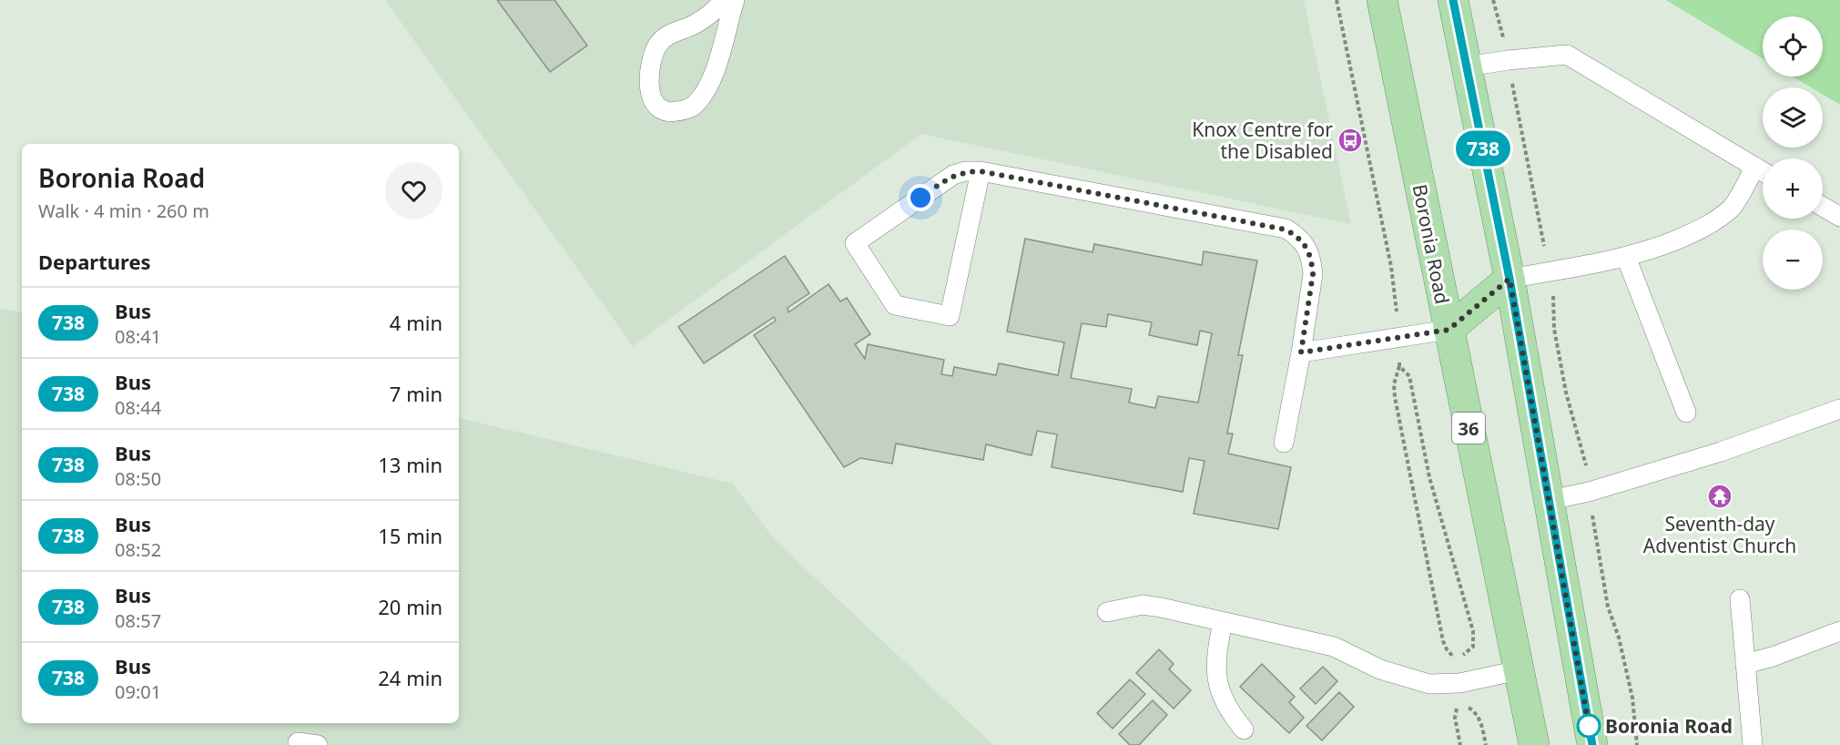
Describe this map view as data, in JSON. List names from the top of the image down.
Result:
{
  "streets": {
    "main road": ["Boronia Road", "36"]
  },
  "places": {
    "bus stop": ["Knox Centre for the Disabled"],
    "temple": ["Seventh-day Adventist Church"],
    "other": ["Boronia Road"]
  },
  "lines": ["bus line 738"],
  "page": {
    "on_map": "738",
    "map_buttons": ["+", "−"],
    "heading": [
      ["Boronia Road", "Walk · 4 min · 260 m"],
      "Departures"
    ],
    "list": [
      {
        "mark": "738",
        "name": "Bus",
        "note": "08:41",
        "value": "4 min"
      },
      {
        "mark": "738",
        "name": "Bus",
        "note": "08:44",
        "value": "7 min"
      },
      {
        "mark": "738",
        "name": "Bus",
        "note": "08:50",
        "value": "13 min"
      },
      {
        "mark": "738",
        "name": "Bus",
        "note": "08:52",
        "value": "15 min"
      },
      {
        "mark": "738",
        "name": "Bus",
        "note": "08:57",
        "value": "20 min"
      },
      {
        "mark": "738",
        "name": "Bus",
        "note": "09:01",
        "value": "24 min"
      }
    ]
  }
}
